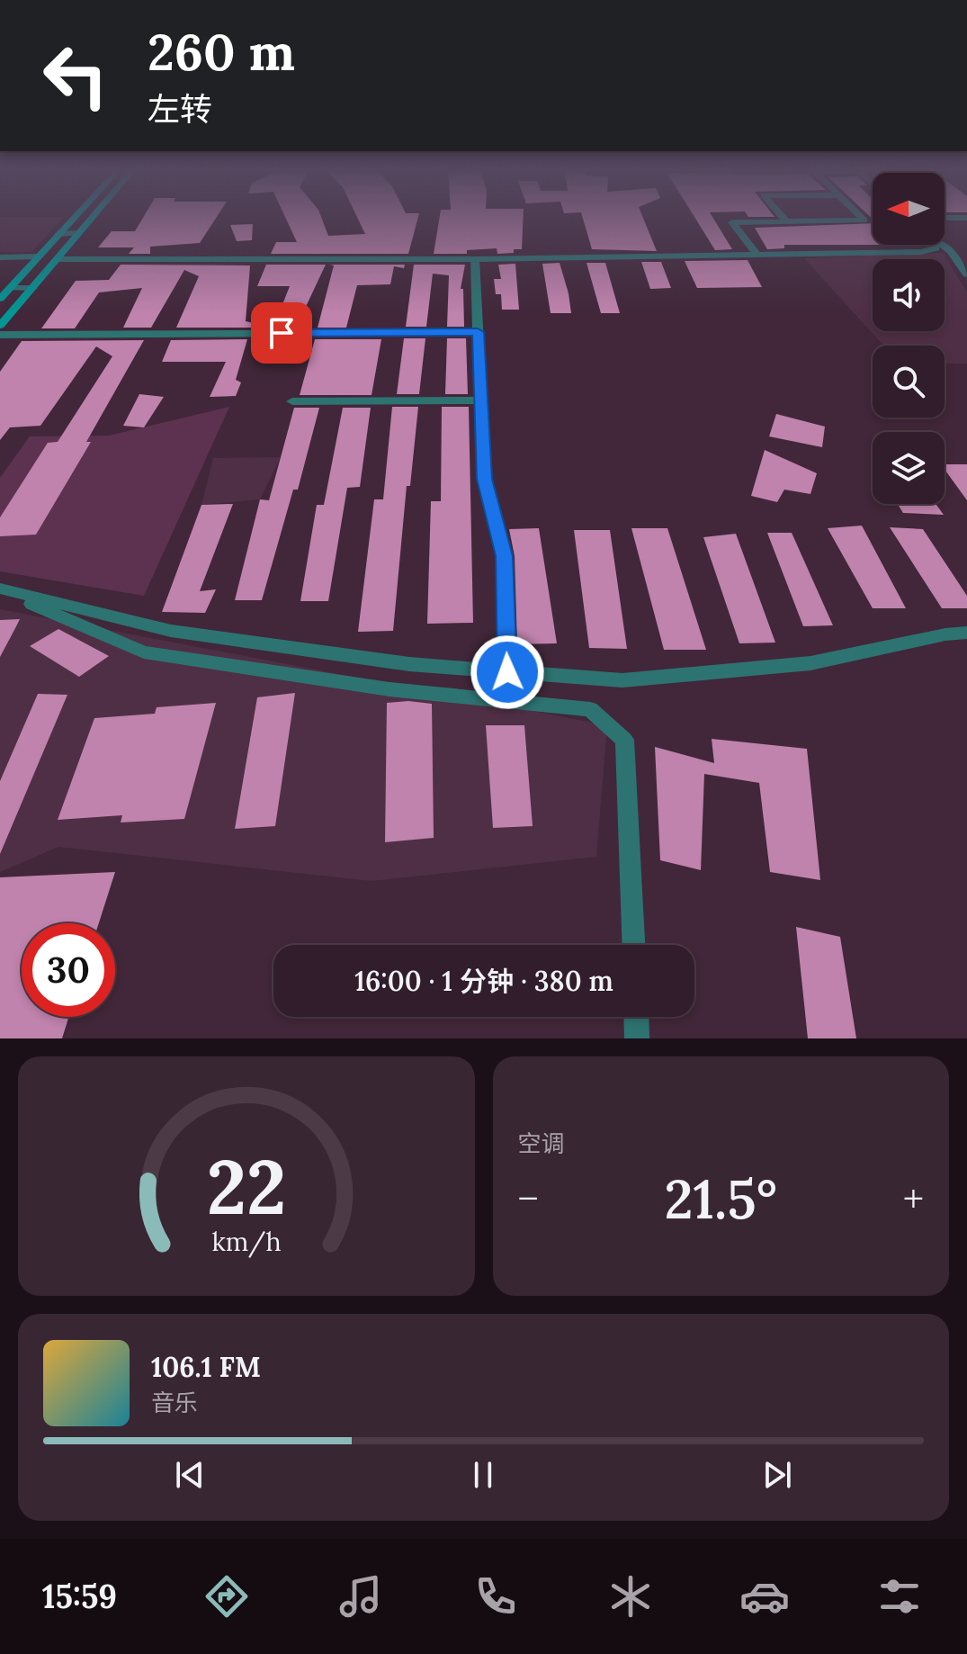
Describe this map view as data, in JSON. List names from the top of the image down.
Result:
{
  "north": "left",
  "page": {
    "turn": ["260 m", "左转"],
    "limit": "30",
    "trip": "16:00 · 1 分钟 · 380 m",
    "tile": "空调",
    "heat": ["−", "21.5°", "+"],
    "song": ["106.1 FM", "音乐"],
    "tabs": "15:59",
    "gauge": ["22", "km/h"]
  }
}
